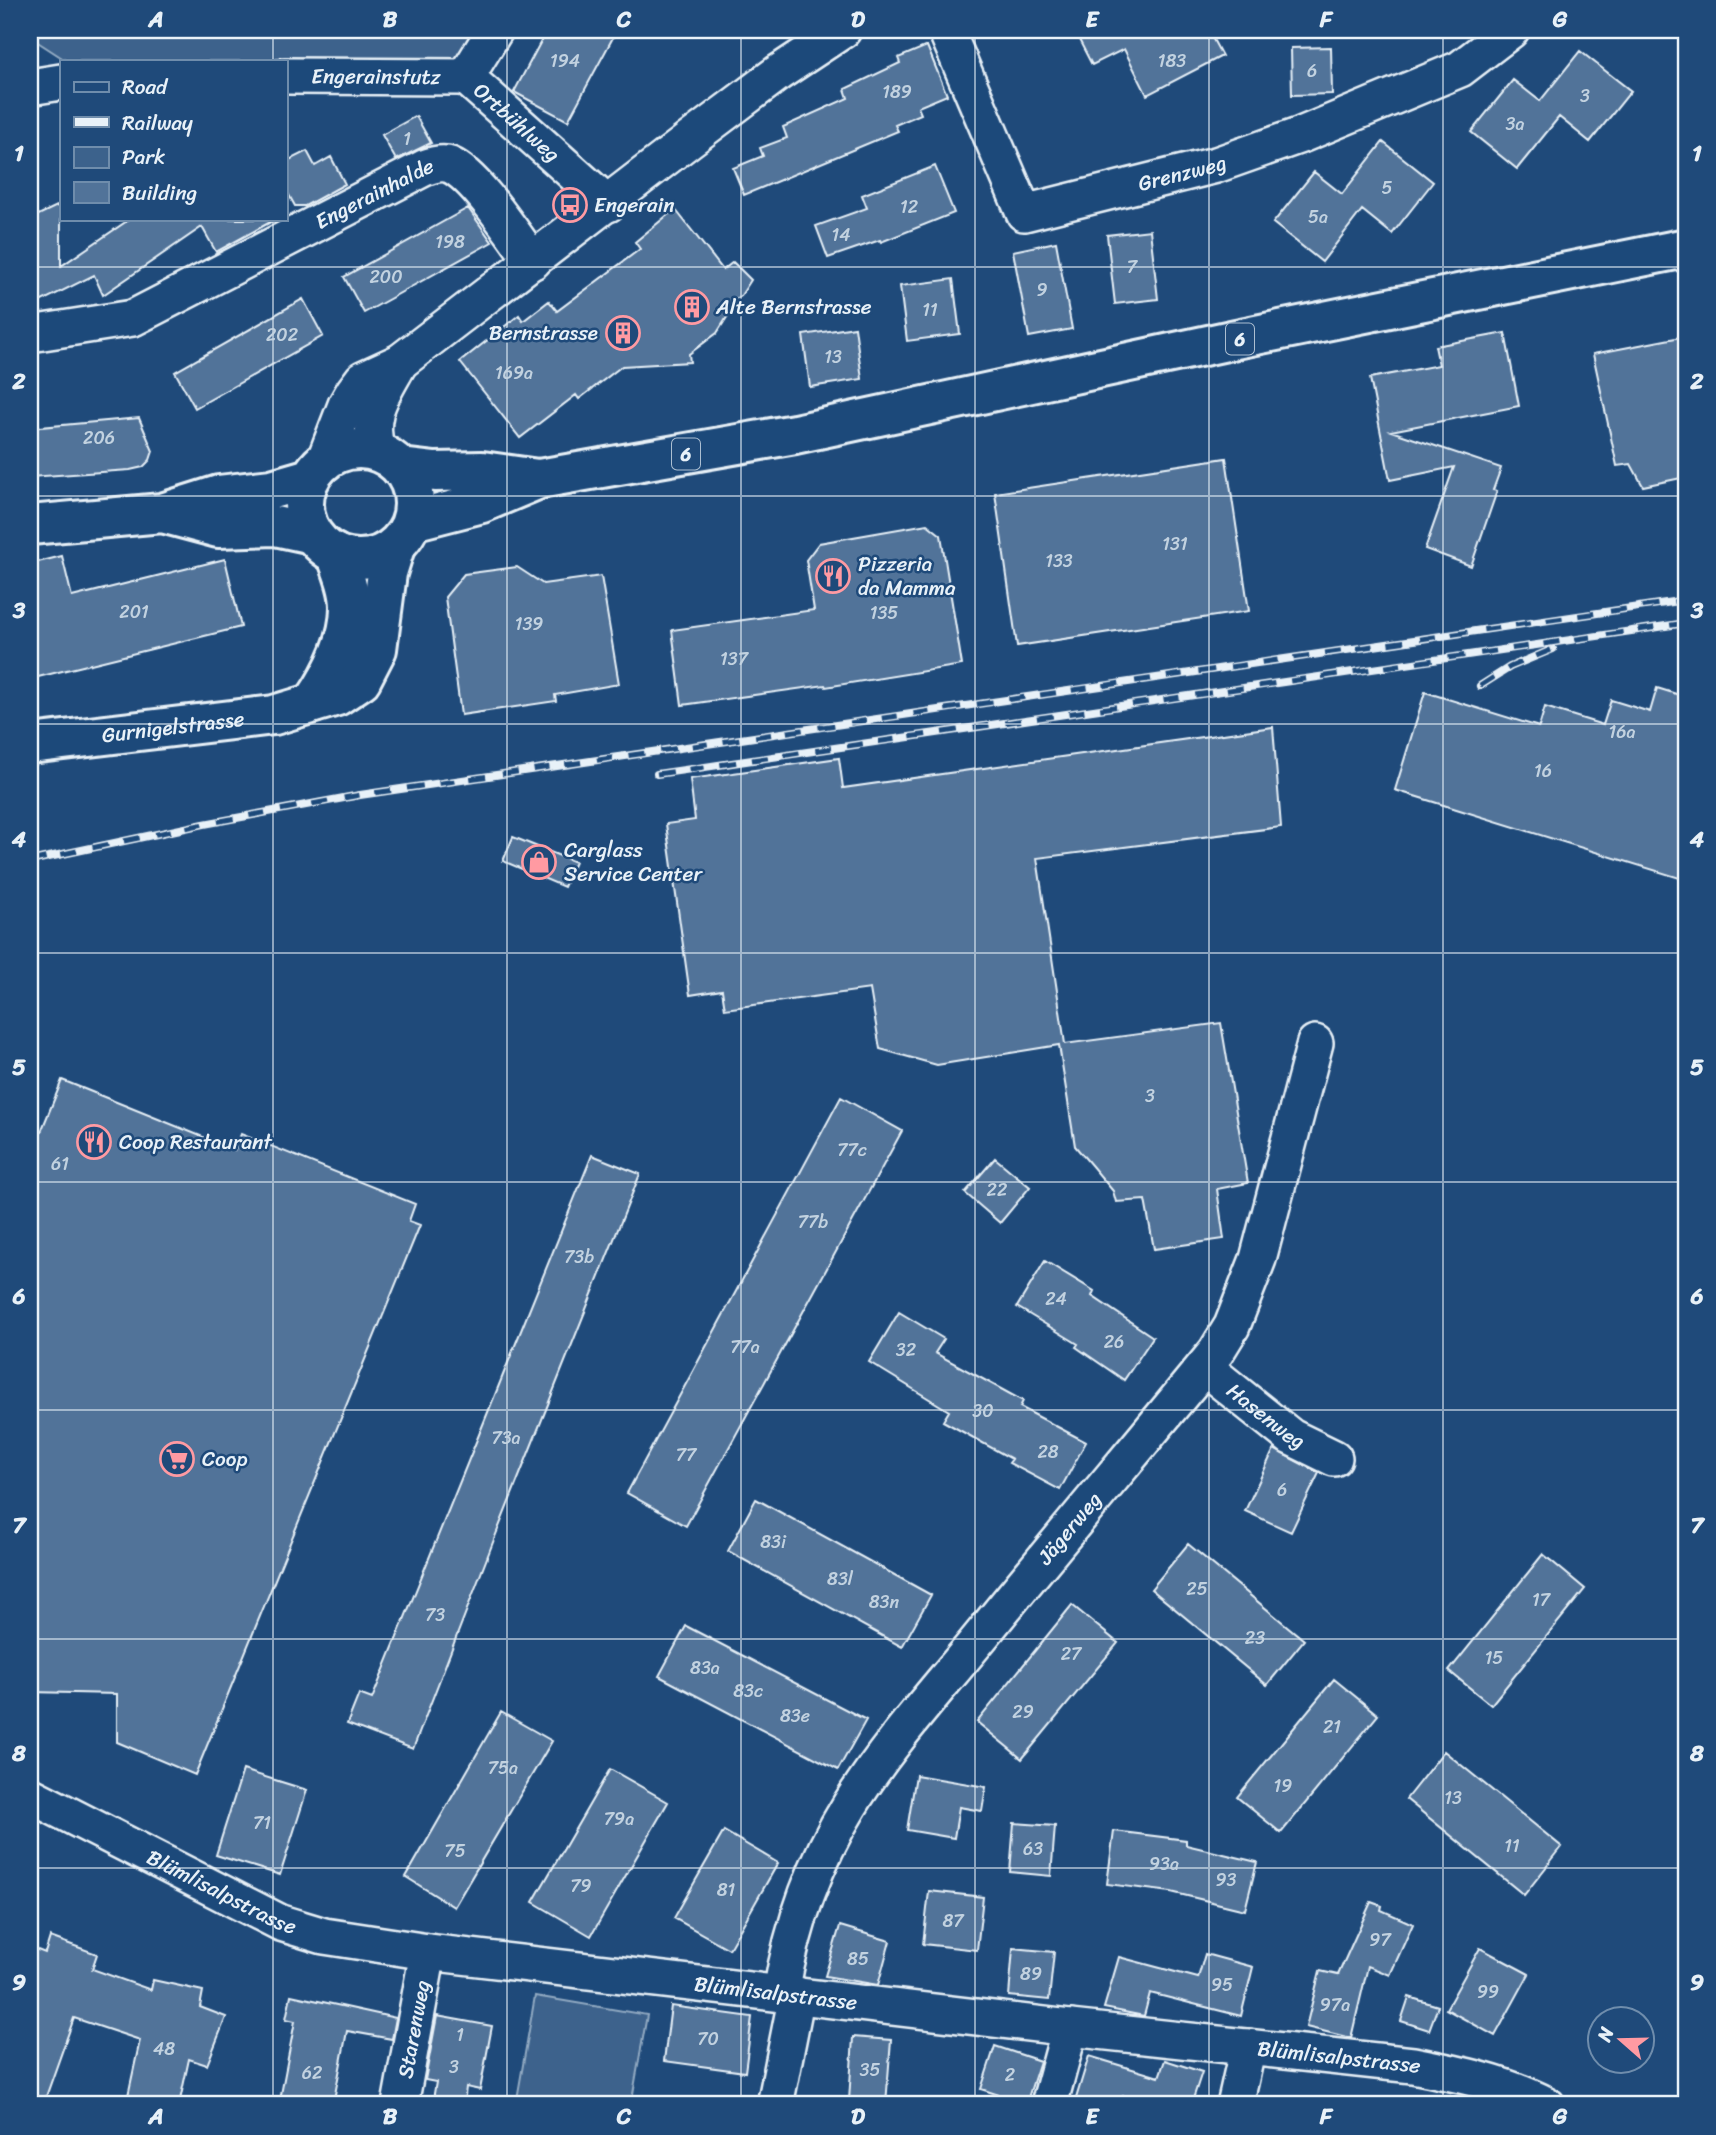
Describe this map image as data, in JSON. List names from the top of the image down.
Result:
{
  "streets": {
    "main road": ["6", "Gurnigelstrasse"],
    "street": [
      "Engerainstutz",
      "Ortbühlweg",
      "Grenzweg",
      "Engerainhalde",
      "Hasenweg",
      "Jägerweg",
      "Blümlisalpstrasse",
      "Starenweg"
    ]
  },
  "crossings": [
    ["Engerainstutz", "Ortbühlweg"],
    ["6", "Gurnigelstrasse"],
    ["Hasenweg", "Jägerweg"],
    ["Jägerweg", "Blümlisalpstrasse"],
    ["Blümlisalpstrasse", "Starenweg"]
  ],
  "places": {
    "bus stop": ["Engerain"],
    "building": ["Alte Bernstrasse", "Bernstrasse"],
    "restaurant": ["Pizzeria da Mamma", "Coop Restaurant"],
    "shop": ["Carglass Service Center"],
    "supermarket": ["Coop"]
  },
  "house_numbers": [
    "194",
    "183",
    "6",
    "189",
    "3",
    "3a",
    "1",
    "5",
    "12",
    "5a",
    "14",
    "198",
    "7",
    "200",
    "9",
    "11",
    "202",
    "13",
    "169a",
    "206",
    "131",
    "133",
    "201",
    "135",
    "139",
    "137",
    "16a",
    "16",
    "3",
    "77c",
    "61",
    "22",
    "77b",
    "73b",
    "24",
    "26",
    "77a",
    "32",
    "30",
    "73a",
    "28",
    "77",
    "6",
    "83i",
    "83l",
    "25",
    "17",
    "83n",
    "73",
    "23",
    "27",
    "15",
    "83a",
    "83c",
    "29",
    "83e",
    "21",
    "75a",
    "19",
    "13",
    "79a",
    "71",
    "11",
    "63",
    "75",
    "93a",
    "93",
    "79",
    "81",
    "87",
    "97",
    "85",
    "89",
    "95",
    "99",
    "97a",
    "1",
    "70",
    "48",
    "3",
    "35",
    "62",
    "2"
  ],
  "legend": [
    "Road",
    "Railway",
    "Park",
    "Building"
  ],
  "north": "left",
  "grid": {
    "columns": [
      "A",
      "B",
      "C",
      "D",
      "E",
      "F",
      "G"
    ],
    "rows": [
      "1",
      "2",
      "3",
      "4",
      "5",
      "6",
      "7",
      "8",
      "9"
    ]
  }
}
